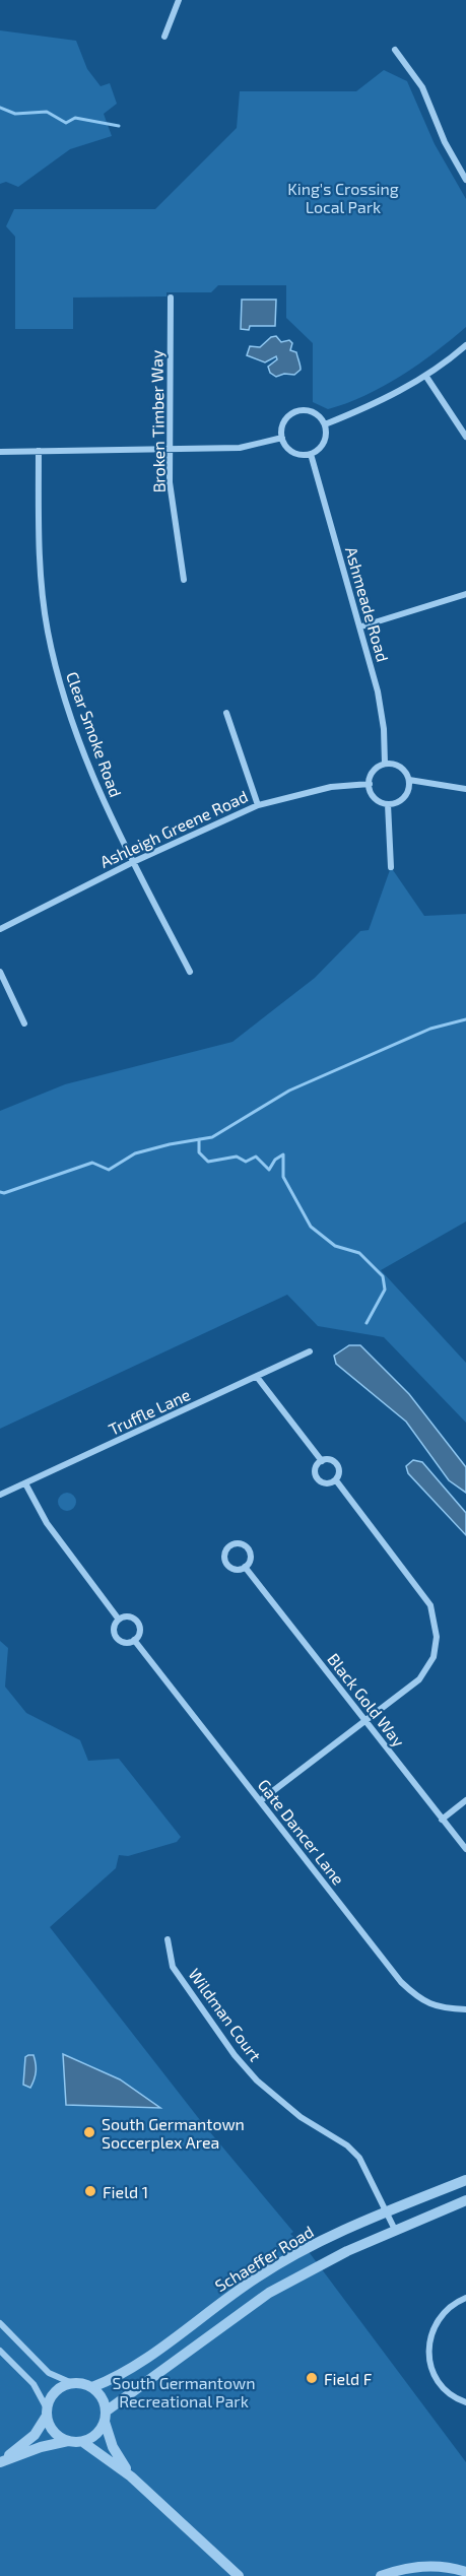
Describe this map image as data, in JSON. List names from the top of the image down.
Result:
{
  "streets": {
    "street": [
      "Broken Timber Way",
      "Ashmeade Road",
      "Clear Smoke Road",
      "Ashleigh Greene Road",
      "Truffle Lane",
      "Black Gold Way",
      "Gate Dancer Lane",
      "Wildman Court",
      "Schaeffer Road"
    ]
  },
  "crossings": [
    ["Ashmeade Road", "Ashleigh Greene Road"],
    ["Clear Smoke Road", "Ashleigh Greene Road"],
    ["Truffle Lane", "Gate Dancer Lane"],
    ["Wildman Court", "Schaeffer Road"]
  ],
  "parks": ["King's Crossing Local Park", "South Germantown Recreational Park"],
  "places": ["South Germantown Soccerplex Area", "Field 1", "Field F"]
}
